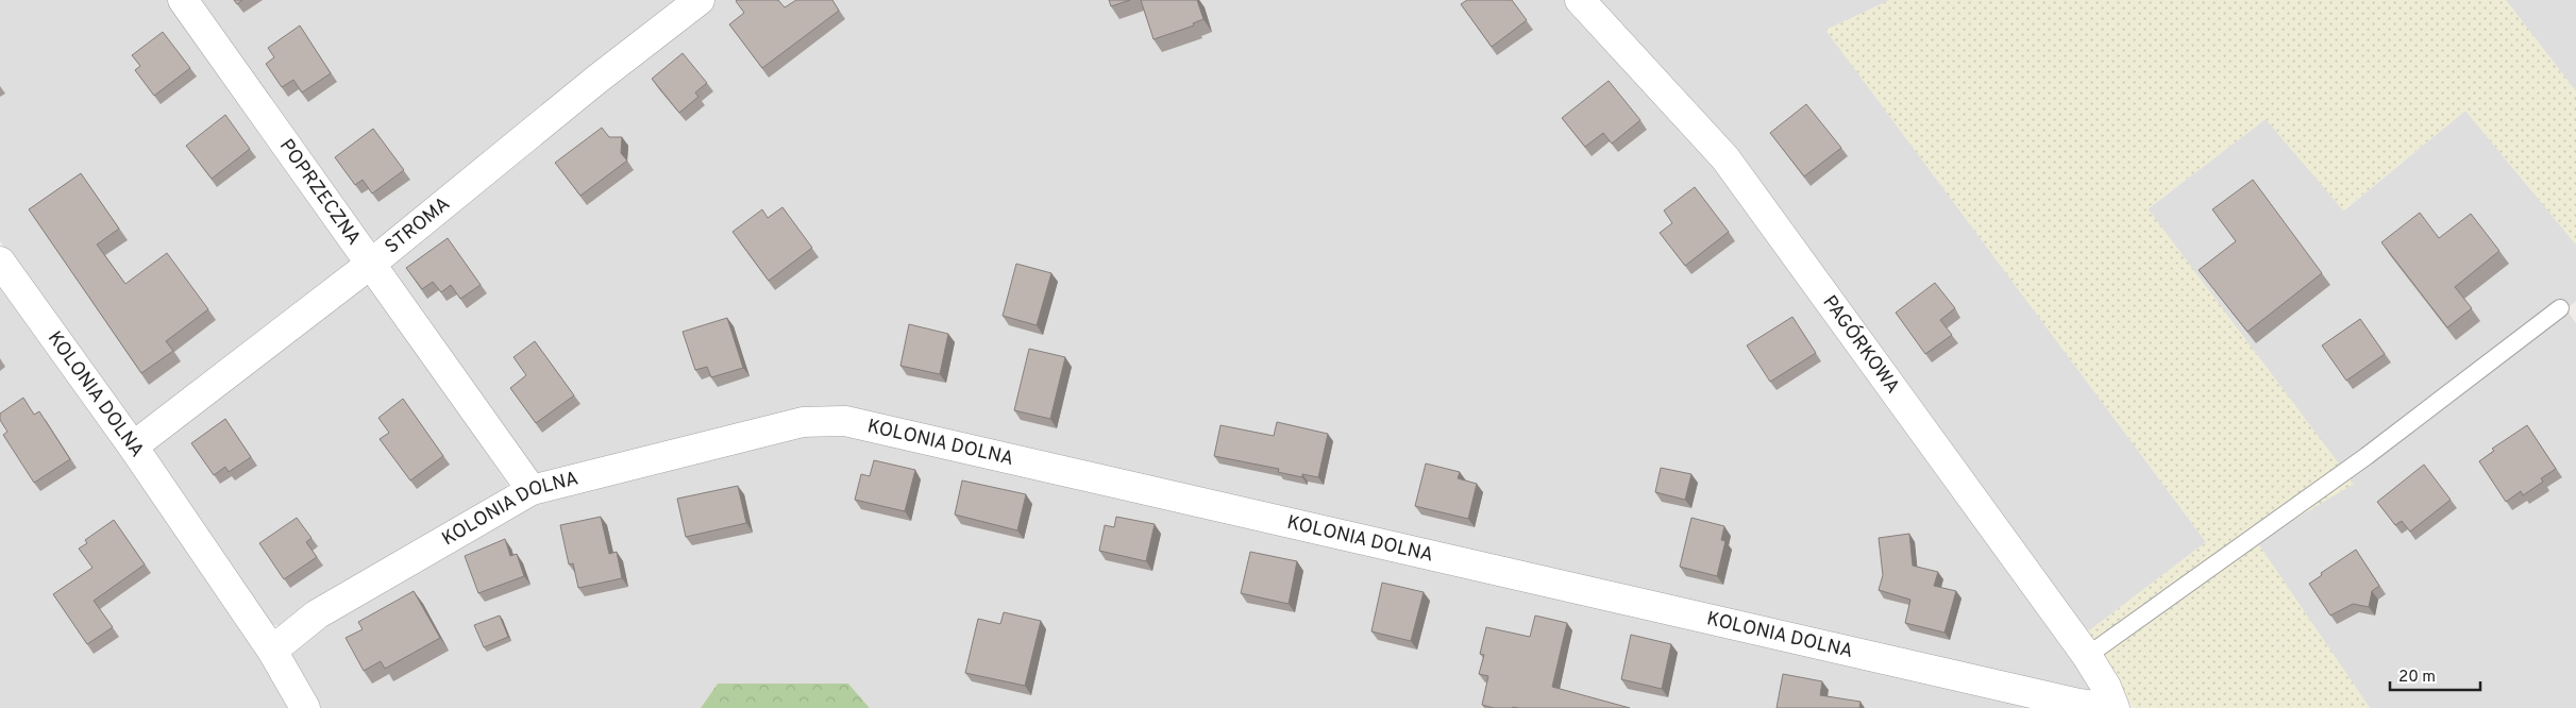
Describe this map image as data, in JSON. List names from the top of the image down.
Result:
{
  "streets": {
    "street": [
      "POPRZECZNA",
      "STROMA",
      "PAGÓRKOWA",
      "KOLONIA DOLNA"
    ]
  },
  "crossings": [
    ["POPRZECZNA", "STROMA"],
    ["POPRZECZNA", "KOLONIA DOLNA"],
    ["STROMA", "KOLONIA DOLNA"],
    ["PAGÓRKOWA", "KOLONIA DOLNA"]
  ],
  "scale_bar": "20 m"
}
